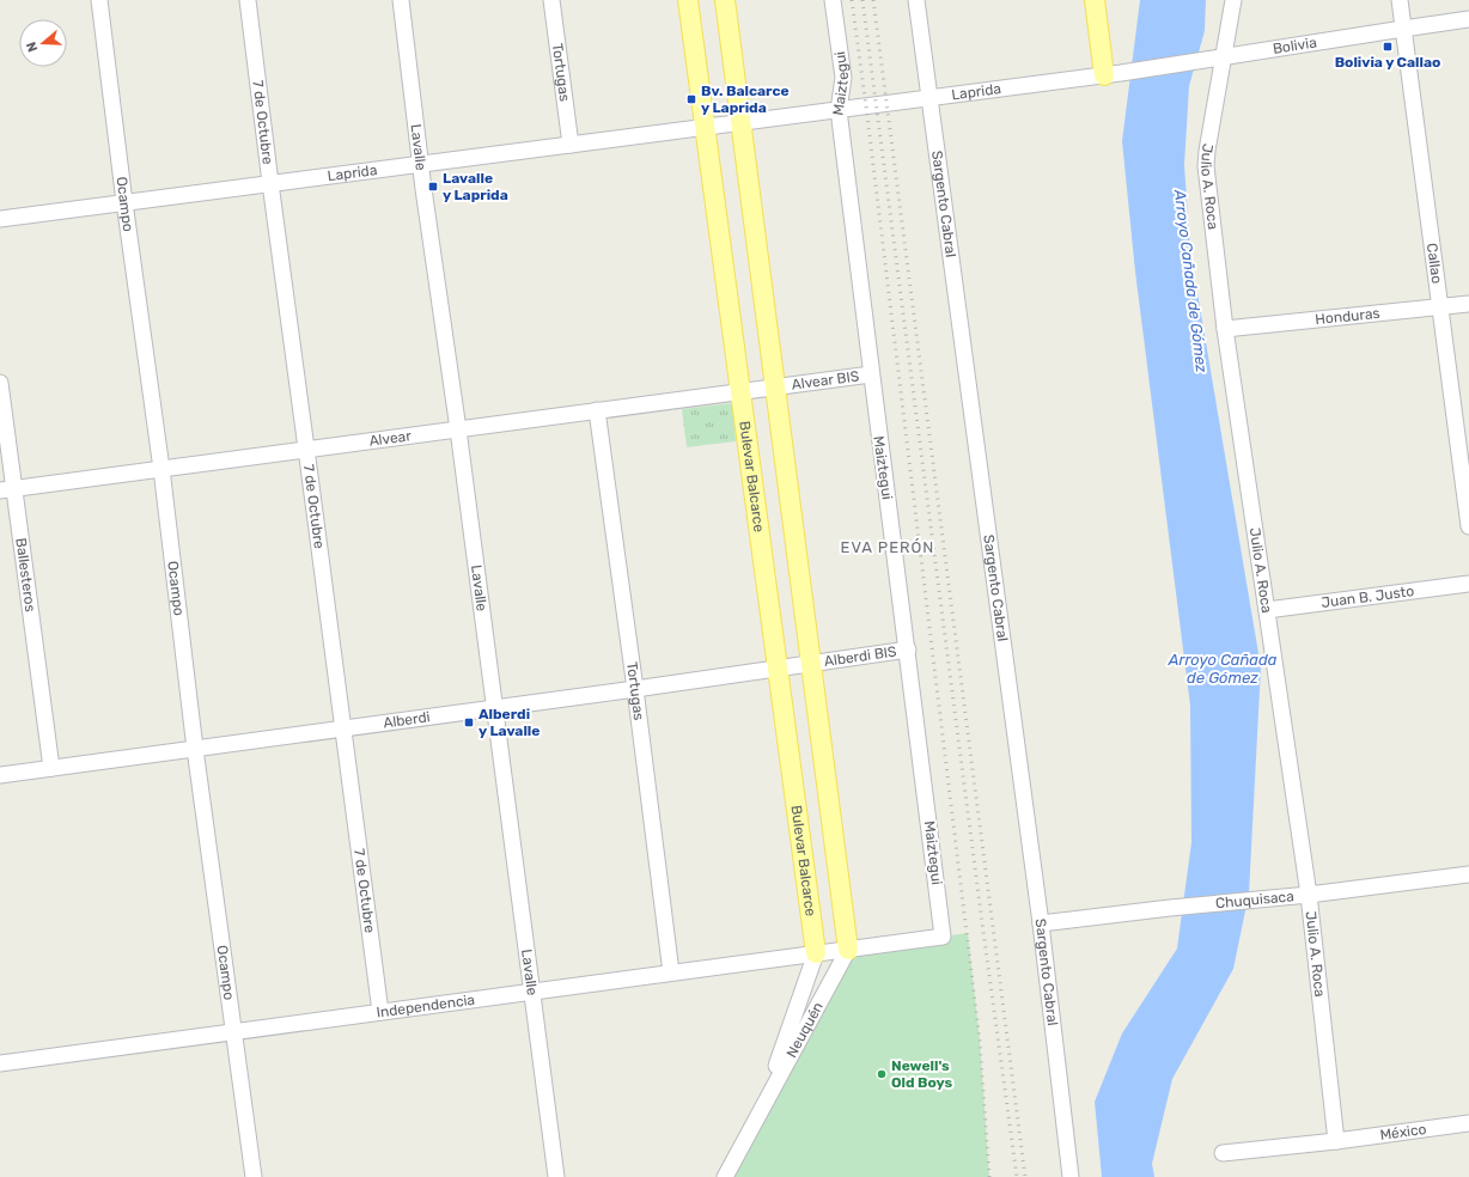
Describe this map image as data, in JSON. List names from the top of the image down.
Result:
{
  "streets": {
    "main road": ["Bulevar Balcarce"],
    "street": [
      "Bolivia",
      "Tortugas",
      "Maiztegui",
      "Laprida",
      "7 de Octubre",
      "Lavalle",
      "Julio A. Roca",
      "Ocampo",
      "Sargento Cabral",
      "Callao",
      "Honduras",
      "Alvear BIS",
      "Alvear",
      "Ballesteros",
      "Juan B. Justo",
      "Alberdi BIS",
      "Alberdi",
      "Chuquisaca",
      "Independencia",
      "Neuquén",
      "México"
    ]
  },
  "crossings": [
    ["Bolivia", "Laprida"],
    ["Bolivia", "Julio A. Roca"],
    ["Bolivia", "Callao"],
    ["Tortugas", "Laprida"],
    ["Tortugas", "Alvear"],
    ["Tortugas", "Alberdi"],
    ["Tortugas", "Independencia"],
    ["Maiztegui", "Laprida"],
    ["Maiztegui", "Alvear BIS"],
    ["Maiztegui", "Alberdi BIS"],
    ["Maiztegui", "Independencia"],
    ["Laprida", "7 de Octubre"],
    ["Laprida", "Lavalle"],
    ["Laprida", "Ocampo"],
    ["Laprida", "Sargento Cabral"],
    ["Laprida", "Bulevar Balcarce"],
    ["7 de Octubre", "Alvear"],
    ["7 de Octubre", "Alberdi"],
    ["7 de Octubre", "Independencia"],
    ["Lavalle", "Alvear"],
    ["Lavalle", "Alberdi"],
    ["Lavalle", "Independencia"],
    ["Julio A. Roca", "Honduras"],
    ["Julio A. Roca", "Juan B. Justo"],
    ["Julio A. Roca", "Chuquisaca"],
    ["Julio A. Roca", "México"],
    ["Ocampo", "Alvear"],
    ["Ocampo", "Alberdi"],
    ["Ocampo", "Independencia"],
    ["Sargento Cabral", "Chuquisaca"],
    ["Callao", "Honduras"],
    ["Alvear BIS", "Alvear"],
    ["Alvear", "Bulevar Balcarce"],
    ["Alvear", "Ballesteros"],
    ["Bulevar Balcarce", "Alberdi"],
    ["Bulevar Balcarce", "Independencia"],
    ["Bulevar Balcarce", "Neuquén"],
    ["Ballesteros", "Alberdi"],
    ["Alberdi BIS", "Alberdi"],
    ["Independencia", "Neuquén"]
  ],
  "districts": ["EVA PERÓN"],
  "water": ["Arroyo Cañada de Gómez"],
  "places": {
    "transit": [
      "Bolivia y Callao",
      "Bv. Balcarce y Laprida",
      "Lavalle y Laprida",
      "Alberdi y Lavalle"
    ],
    "other": ["Newell's Old Boys"]
  },
  "north": "left"
}
